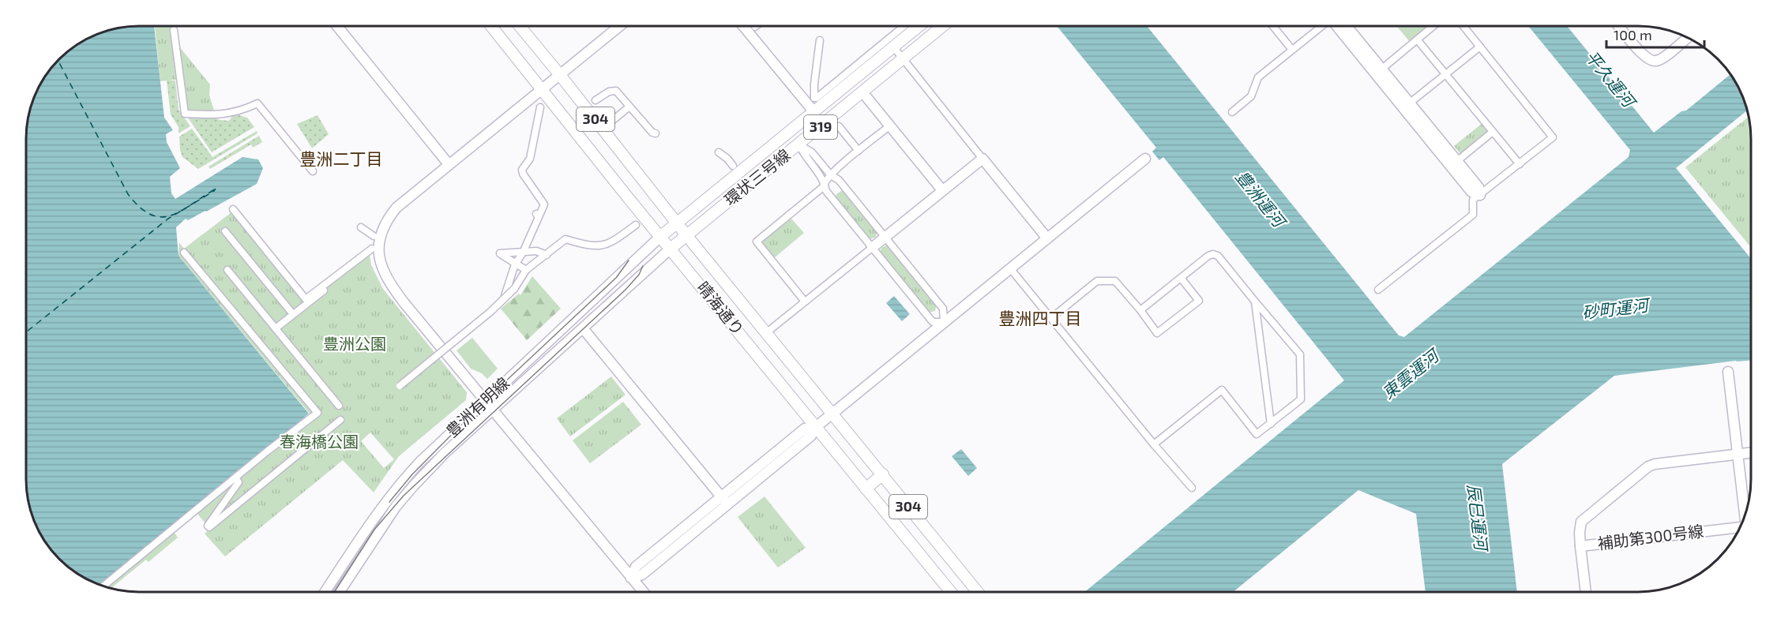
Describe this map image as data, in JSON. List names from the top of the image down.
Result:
{
  "streets": {
    "main road": [
      "304",
      "319",
      "環状三号線",
      "晴海通り"
    ],
    "street": ["豊洲有明線", "補助第300号線"]
  },
  "crossings": [
    ["環状三号線", "晴海通り"],
    ["環状三号線", "豊洲有明線"],
    ["晴海通り", "豊洲有明線"]
  ],
  "districts": ["豊洲二丁目", "豊洲四丁目"],
  "water": [
    "平久運河",
    "豊洲運河",
    "砂町運河",
    "東雲運河",
    "辰巳運河"
  ],
  "parks": ["豊洲公園", "春海橋公園"],
  "scale_bar": "100 m"
}
